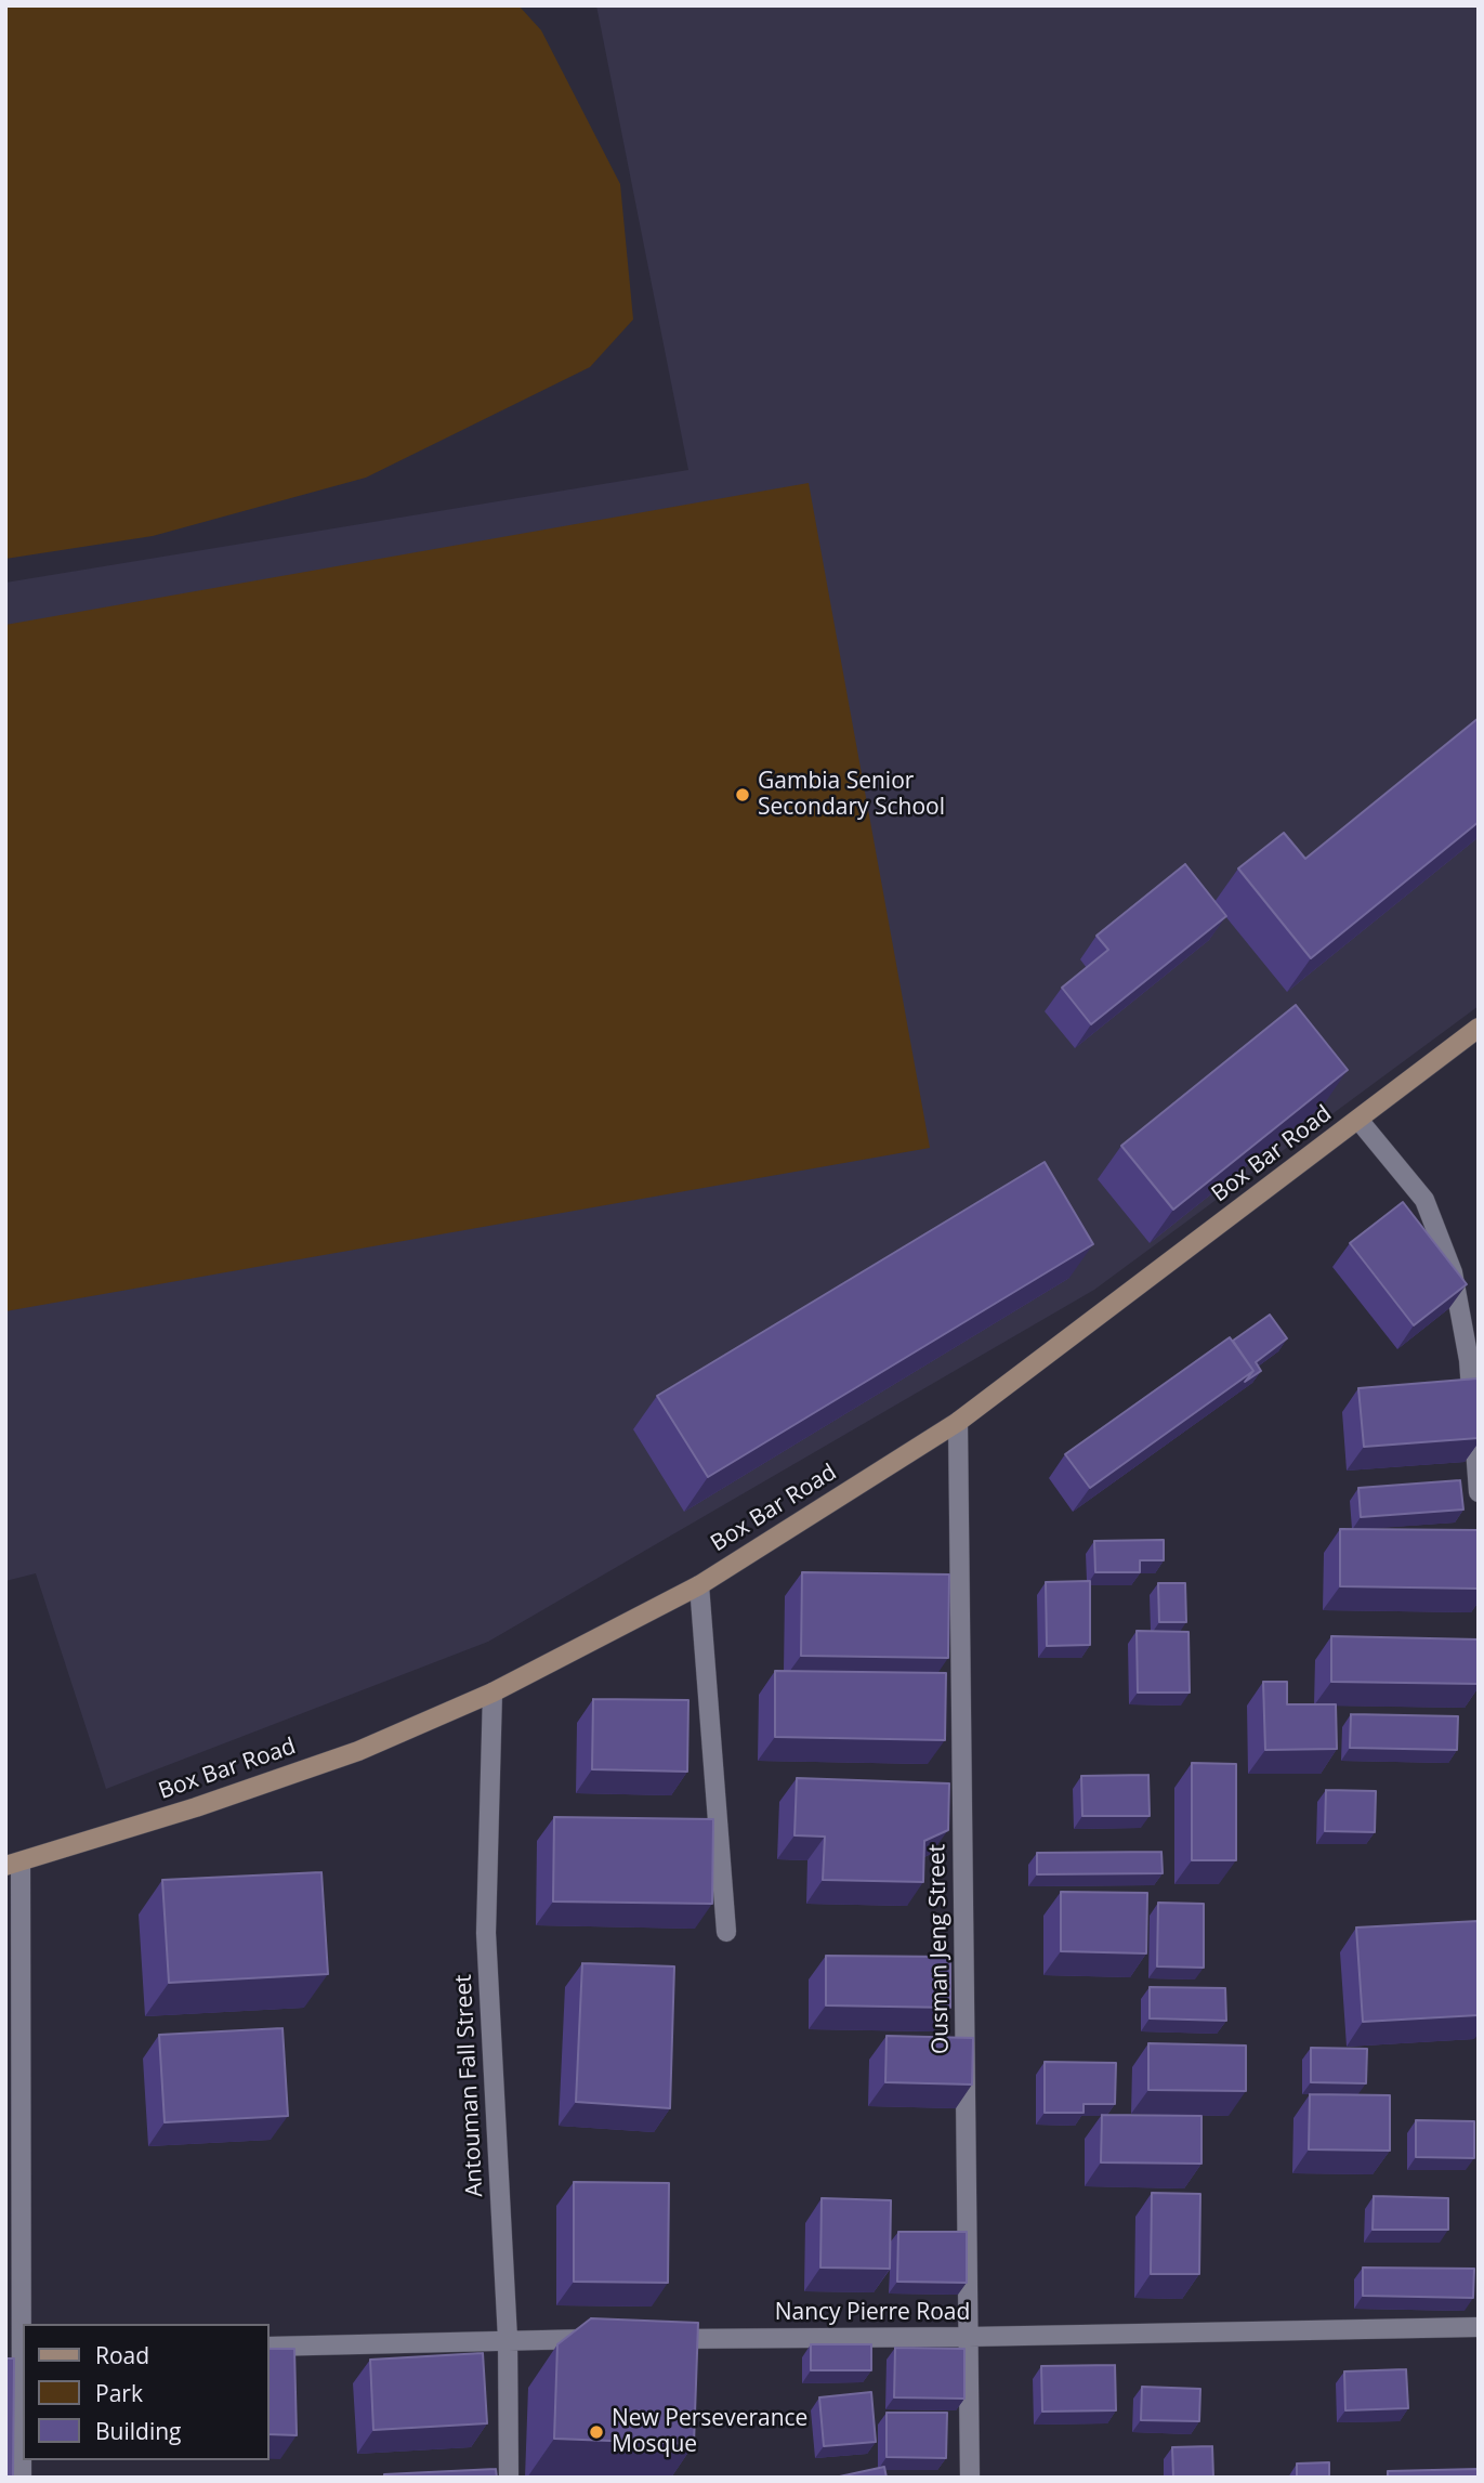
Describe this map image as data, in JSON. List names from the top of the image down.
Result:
{
  "streets": {
    "street": [
      "Box Bar Road",
      "Ousman Jeng Street",
      "Antouman Fall Street",
      "Nancy Pierre Road"
    ]
  },
  "crossings": [
    ["Box Bar Road", "Ousman Jeng Street"],
    ["Box Bar Road", "Antouman Fall Street"],
    ["Ousman Jeng Street", "Nancy Pierre Road"]
  ],
  "places": ["Gambia Senior Secondary School", "New Perseverance Mosque"],
  "legend": ["Road", "Park", "Building"]
}
